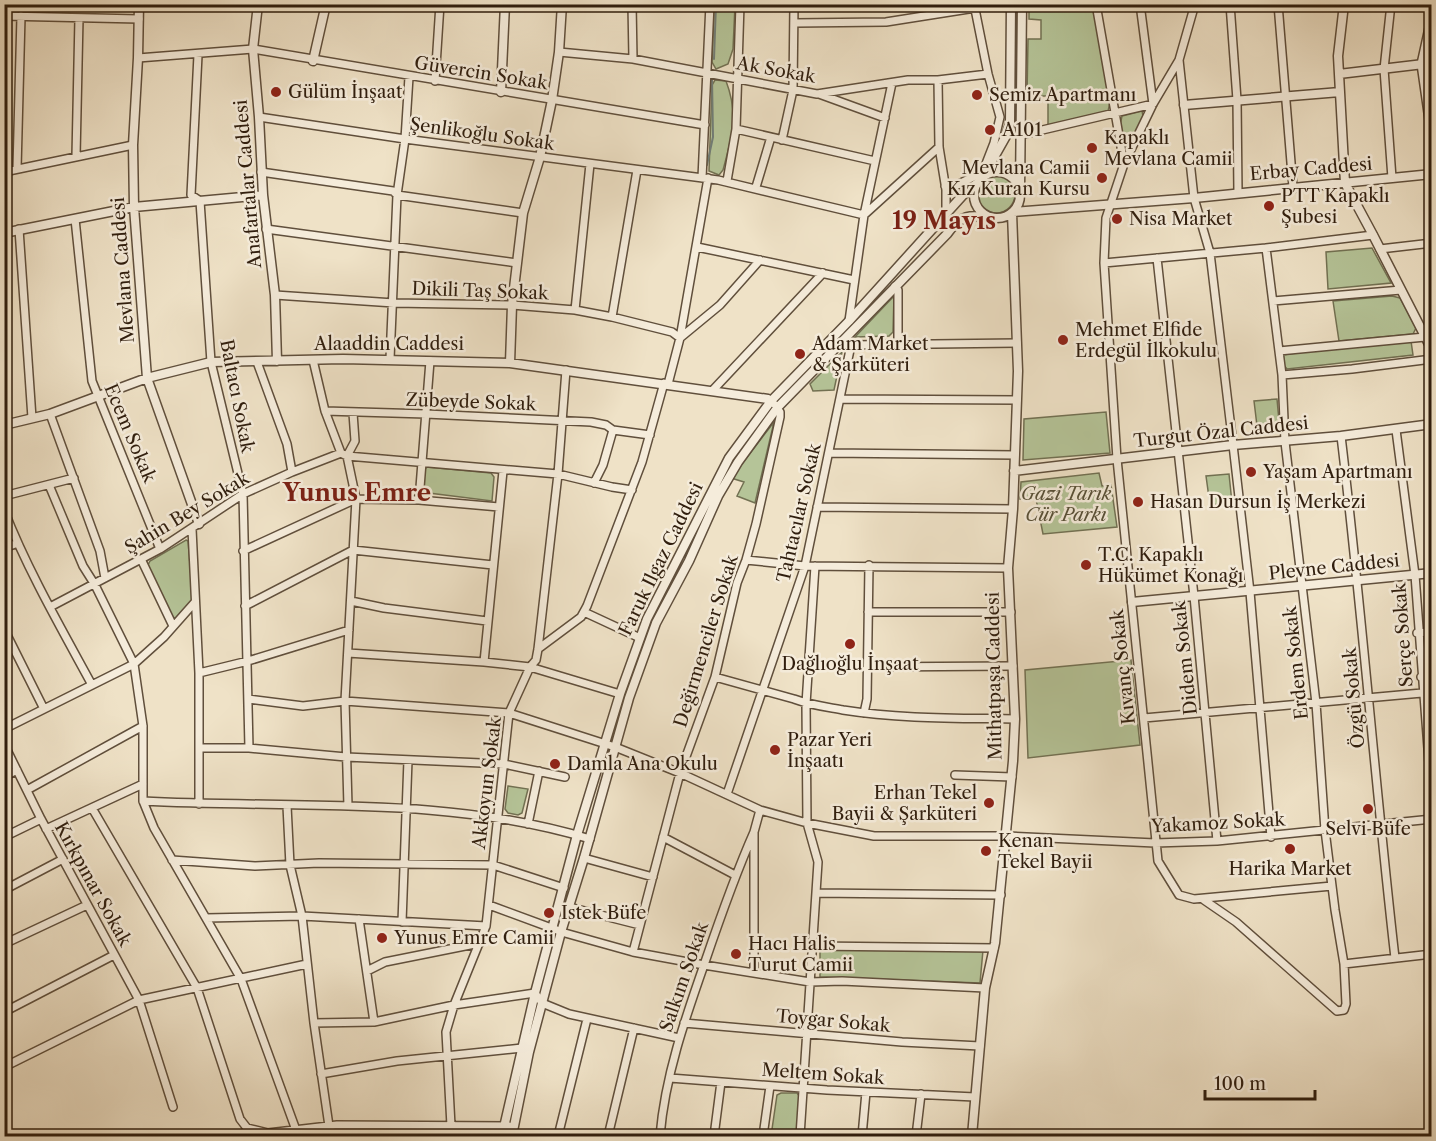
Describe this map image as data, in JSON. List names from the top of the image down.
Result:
{
  "streets": {
    "street": [
      "Ak Sokak",
      "Güvercin Sokak",
      "Şenlikoğlu Sokak",
      "Erbay Caddesi",
      "Anafartalar Caddesi",
      "Mevlana Caddesi",
      "Dikili Taş Sokak",
      "Alaaddin Caddesi",
      "Baltacı Sokak",
      "Zübeyde Sokak",
      "Turgut Özal Caddesi",
      "Ecem Sokak",
      "Şahin Bey Sokak",
      "Tahtacılar Sokak",
      "Faruk Ilgaz Caddesi",
      "Plevne Caddesi",
      "Serçe Sokak",
      "Değirmenciler Sokak",
      "Didem Sokak",
      "Erdem Sokak",
      "Kıvanç Sokak",
      "Mithatpaşa Caddesi",
      "Özgü Sokak",
      "Akkoyun Sokak",
      "Yakamoz Sokak",
      "Kırkpınar Sokak",
      "Salkım Sokak",
      "Toygar Sokak",
      "Meltem Sokak"
    ]
  },
  "crossings": [
    ["Güvercin Sokak", "Anafartalar Caddesi"],
    ["Güvercin Sokak", "Mevlana Caddesi"],
    ["Güvercin Sokak", "Baltacı Sokak"],
    ["Şenlikoğlu Sokak", "Anafartalar Caddesi"],
    ["Erbay Caddesi", "Faruk Ilgaz Caddesi"],
    ["Erbay Caddesi", "Kıvanç Sokak"],
    ["Erbay Caddesi", "Mithatpaşa Caddesi"],
    ["Anafartalar Caddesi", "Dikili Taş Sokak"],
    ["Anafartalar Caddesi", "Alaaddin Caddesi"],
    ["Mevlana Caddesi", "Alaaddin Caddesi"],
    ["Mevlana Caddesi", "Şahin Bey Sokak"],
    ["Alaaddin Caddesi", "Baltacı Sokak"],
    ["Alaaddin Caddesi", "Ecem Sokak"],
    ["Alaaddin Caddesi", "Faruk Ilgaz Caddesi"],
    ["Alaaddin Caddesi", "Değirmenciler Sokak"],
    ["Alaaddin Caddesi", "Akkoyun Sokak"],
    ["Baltacı Sokak", "Şahin Bey Sokak"],
    ["Baltacı Sokak", "Yakamoz Sokak"],
    ["Zübeyde Sokak", "Akkoyun Sokak"],
    ["Turgut Özal Caddesi", "Serçe Sokak"],
    ["Turgut Özal Caddesi", "Didem Sokak"],
    ["Turgut Özal Caddesi", "Erdem Sokak"],
    ["Turgut Özal Caddesi", "Kıvanç Sokak"],
    ["Turgut Özal Caddesi", "Mithatpaşa Caddesi"],
    ["Turgut Özal Caddesi", "Özgü Sokak"],
    ["Ecem Sokak", "Şahin Bey Sokak"],
    ["Şahin Bey Sokak", "Akkoyun Sokak"],
    ["Tahtacılar Sokak", "Faruk Ilgaz Caddesi"],
    ["Tahtacılar Sokak", "Yakamoz Sokak"],
    ["Faruk Ilgaz Caddesi", "Değirmenciler Sokak"],
    ["Faruk Ilgaz Caddesi", "Mithatpaşa Caddesi"],
    ["Faruk Ilgaz Caddesi", "Yakamoz Sokak"],
    ["Plevne Caddesi", "Serçe Sokak"],
    ["Plevne Caddesi", "Didem Sokak"],
    ["Plevne Caddesi", "Erdem Sokak"],
    ["Plevne Caddesi", "Kıvanç Sokak"],
    ["Plevne Caddesi", "Özgü Sokak"],
    ["Değirmenciler Sokak", "Yakamoz Sokak"],
    ["Didem Sokak", "Yakamoz Sokak"],
    ["Erdem Sokak", "Kıvanç Sokak"],
    ["Erdem Sokak", "Yakamoz Sokak"],
    ["Kıvanç Sokak", "Yakamoz Sokak"],
    ["Mithatpaşa Caddesi", "Yakamoz Sokak"],
    ["Mithatpaşa Caddesi", "Toygar Sokak"],
    ["Mithatpaşa Caddesi", "Meltem Sokak"],
    ["Özgü Sokak", "Yakamoz Sokak"],
    ["Akkoyun Sokak", "Yakamoz Sokak"],
    ["Salkım Sokak", "Toygar Sokak"],
    ["Salkım Sokak", "Meltem Sokak"]
  ],
  "districts": ["19 Mayıs", "Yunus Emre"],
  "parks": ["Gazi Tarık Cür Parkı"],
  "places": [
    "Gülüm İnşaat",
    "Semiz Apartmanı",
    "A101",
    "Kapaklı Mevlana Camii",
    "Mevlana Camii Kız Kuran Kursu",
    "PTT Kapaklı Şubesi",
    "Nisa Market",
    "Mehmet Elfide Erdegül İlkokulu",
    "Adam Market & Şarküteri",
    "Yaşam Apartmanı",
    "Hasan Dursun İş Merkezi",
    "T.C. Kapaklı Hükümet Konağı",
    "Dağlıoğlu İnşaat",
    "Pazar Yeri İnşaatı",
    "Damla Ana Okulu",
    "Erhan Tekel Bayii & Şarküteri",
    "Selvi Büfe",
    "Harika Market",
    "Kenan Tekel Bayii",
    "Istek Büfe",
    "Yunus Emre Camii",
    "Hacı Halis Turut Camii"
  ],
  "scale_bar": "100 m"
}
